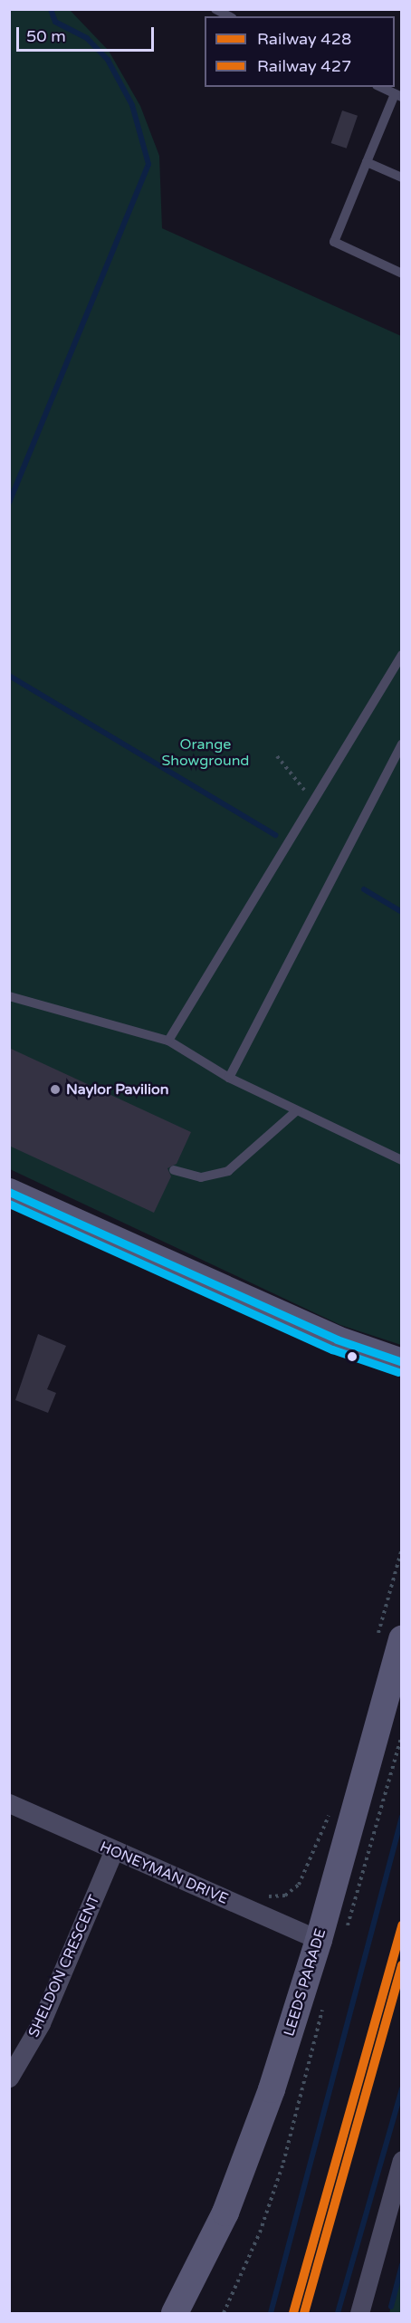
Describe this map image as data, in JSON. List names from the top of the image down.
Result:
{
  "streets": {
    "main road": ["LEEDS PARADE"],
    "street": ["HONEYMAN DRIVE", "SHELDON CRESCENT"]
  },
  "crossings": [
    ["HONEYMAN DRIVE", "SHELDON CRESCENT"],
    ["HONEYMAN DRIVE", "LEEDS PARADE"]
  ],
  "parks": ["Orange Showground"],
  "places": ["Naylor Pavilion"],
  "lines": ["rail line 428", "rail line 427"],
  "legend": ["Railway 428", "Railway 427"],
  "scale_bar": "50 m"
}
